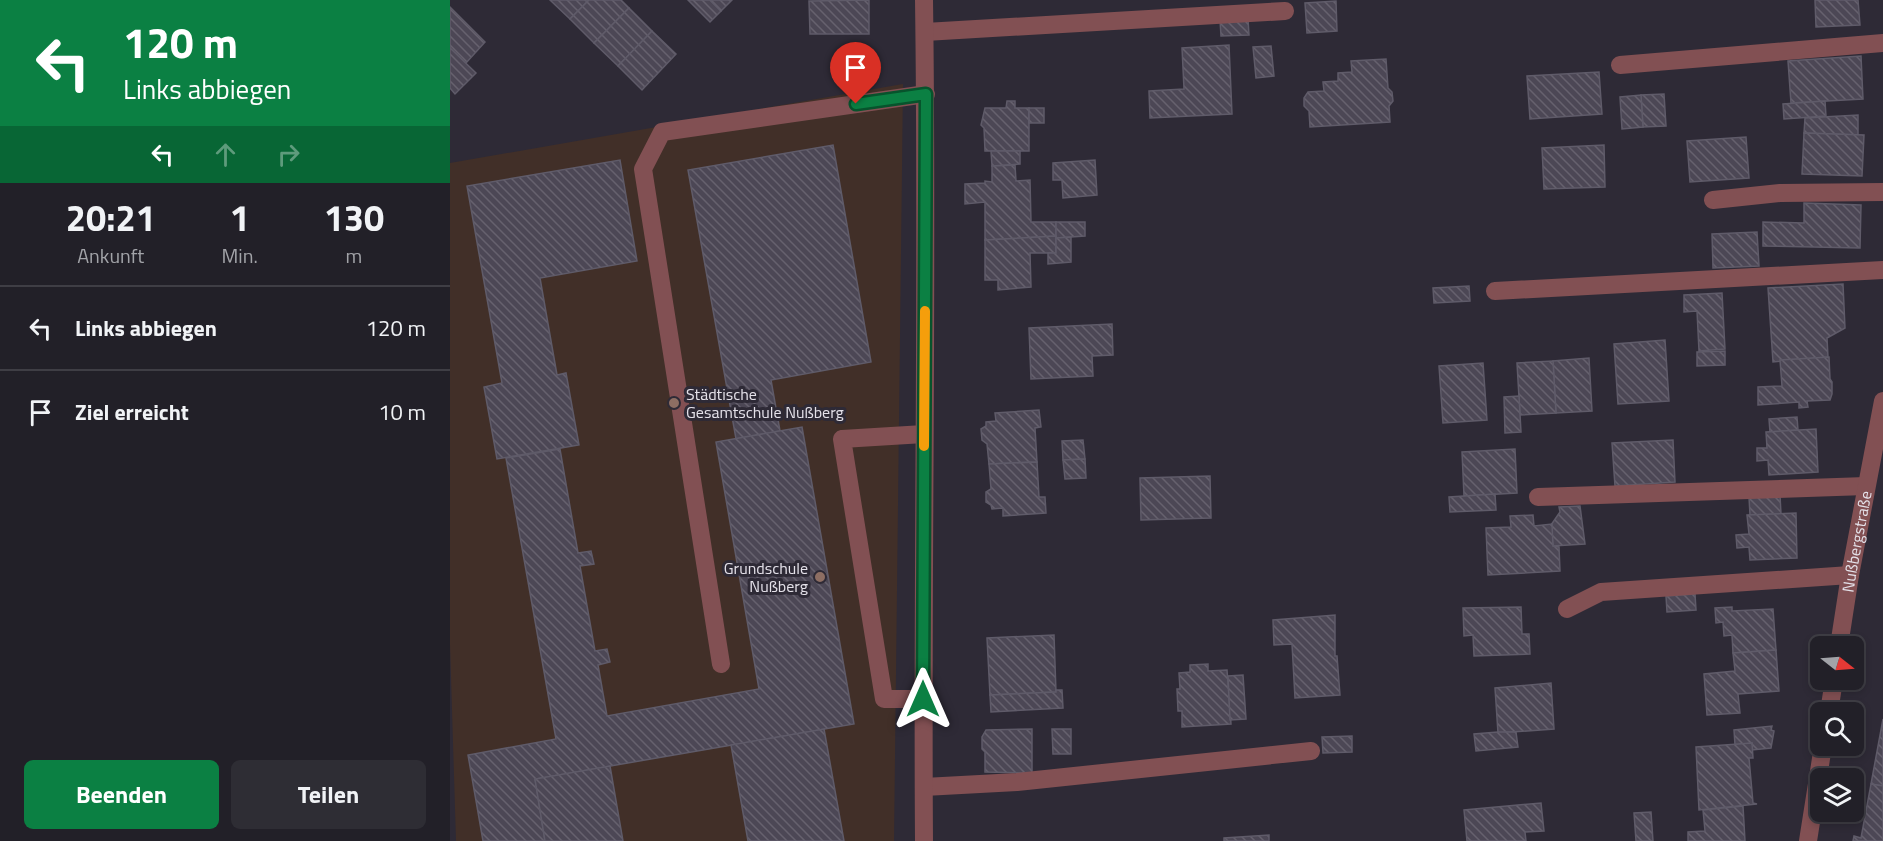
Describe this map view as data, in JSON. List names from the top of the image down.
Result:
{
  "streets": {
    "street": ["Nußbergstraße"]
  },
  "places": ["Städtische Gesamtschule Nußberg", "Grundschule Nußberg"],
  "north": "right",
  "page": {
    "turn": ["120 m", "Links abbiegen"],
    "eta": [
      "20:21",
      "Ankunft",
      "1",
      "Min.",
      "130",
      "m"
    ],
    "list": [
      {
        "name": "Links abbiegen",
        "value": "120 m"
      },
      {
        "name": "Ziel erreicht",
        "value": "10 m"
      }
    ],
    "buttons": ["Beenden", "Teilen"]
  }
}
